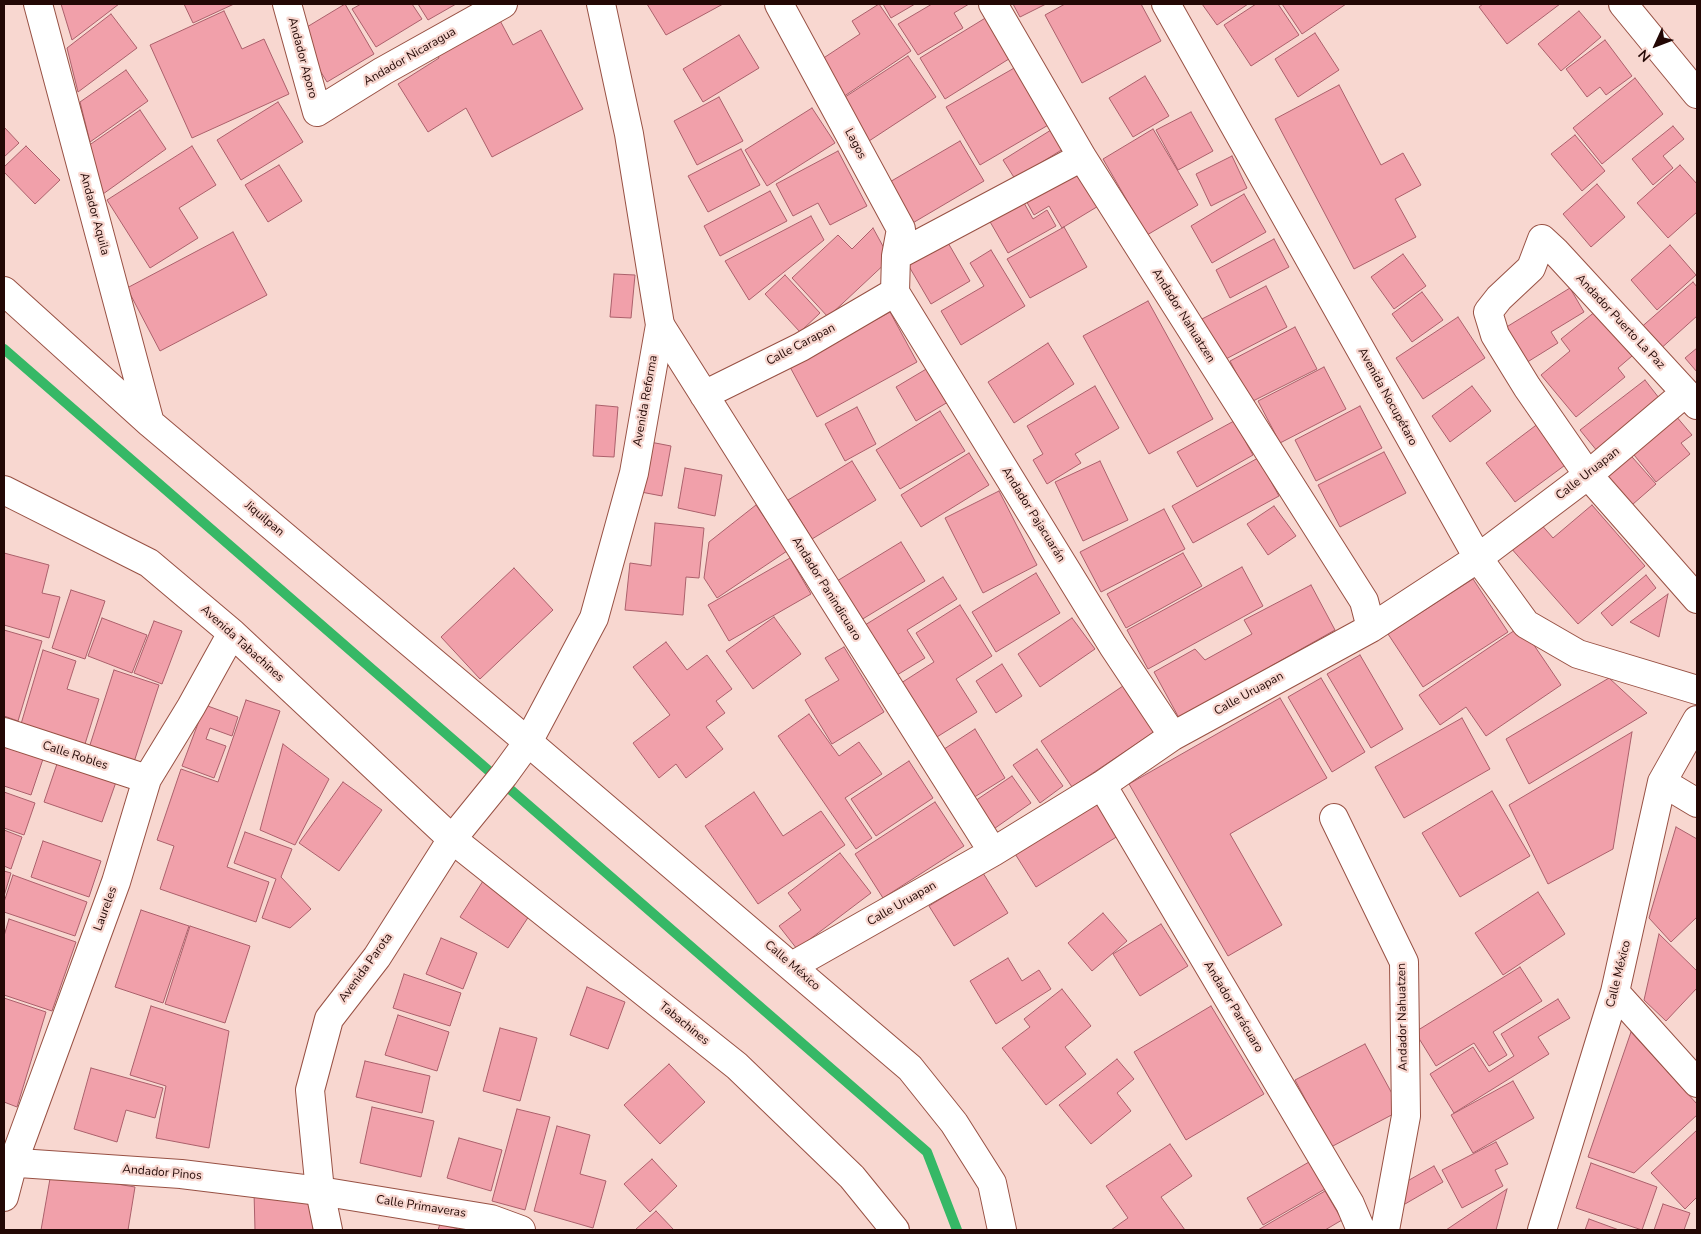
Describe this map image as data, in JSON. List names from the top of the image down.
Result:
{
  "streets": {
    "street": [
      "Andador Nicaragua",
      "Andador Aporo",
      "Lagos",
      "Andador Aquila",
      "Andador Nahuatzen",
      "Andador Puerto La Paz",
      "Calle Carapan",
      "Avenida Nocupétaro",
      "Avenida Reforma",
      "Calle Uruapan",
      "Andador Pajacuarán",
      "Jiquilpan",
      "Andador Panindicuaro",
      "Avenida Tabachines",
      "Calle Robles",
      "Laureles",
      "Calle México",
      "Avenida Parota",
      "Andador Parácuaro",
      "Tabachines",
      "Andador Pinos",
      "Calle Primaveras"
    ]
  },
  "crossings": [
    ["Andador Nicaragua", "Andador Aporo"],
    ["Lagos", "Calle Carapan"],
    ["Lagos", "Andador Pajacuarán"],
    ["Andador Aquila", "Jiquilpan"],
    ["Andador Nahuatzen", "Calle Uruapan"],
    ["Andador Puerto La Paz", "Calle Uruapan"],
    ["Calle Carapan", "Andador Pajacuarán"],
    ["Calle Carapan", "Andador Panindicuaro"],
    ["Avenida Nocupétaro", "Calle Uruapan"],
    ["Avenida Reforma", "Jiquilpan"],
    ["Avenida Reforma", "Andador Panindicuaro"],
    ["Avenida Reforma", "Calle México"],
    ["Avenida Reforma", "Avenida Parota"],
    ["Calle Uruapan", "Andador Pajacuarán"],
    ["Calle Uruapan", "Andador Panindicuaro"],
    ["Calle Uruapan", "Calle México"],
    ["Calle Uruapan", "Andador Parácuaro"],
    ["Jiquilpan", "Calle México"],
    ["Avenida Tabachines", "Laureles"],
    ["Avenida Tabachines", "Avenida Parota"],
    ["Avenida Tabachines", "Tabachines"],
    ["Calle Robles", "Laureles"],
    ["Laureles", "Andador Pinos"],
    ["Avenida Parota", "Tabachines"],
    ["Avenida Parota", "Andador Pinos"],
    ["Avenida Parota", "Calle Primaveras"],
    ["Andador Pinos", "Calle Primaveras"]
  ],
  "north": "bottom left"
}
